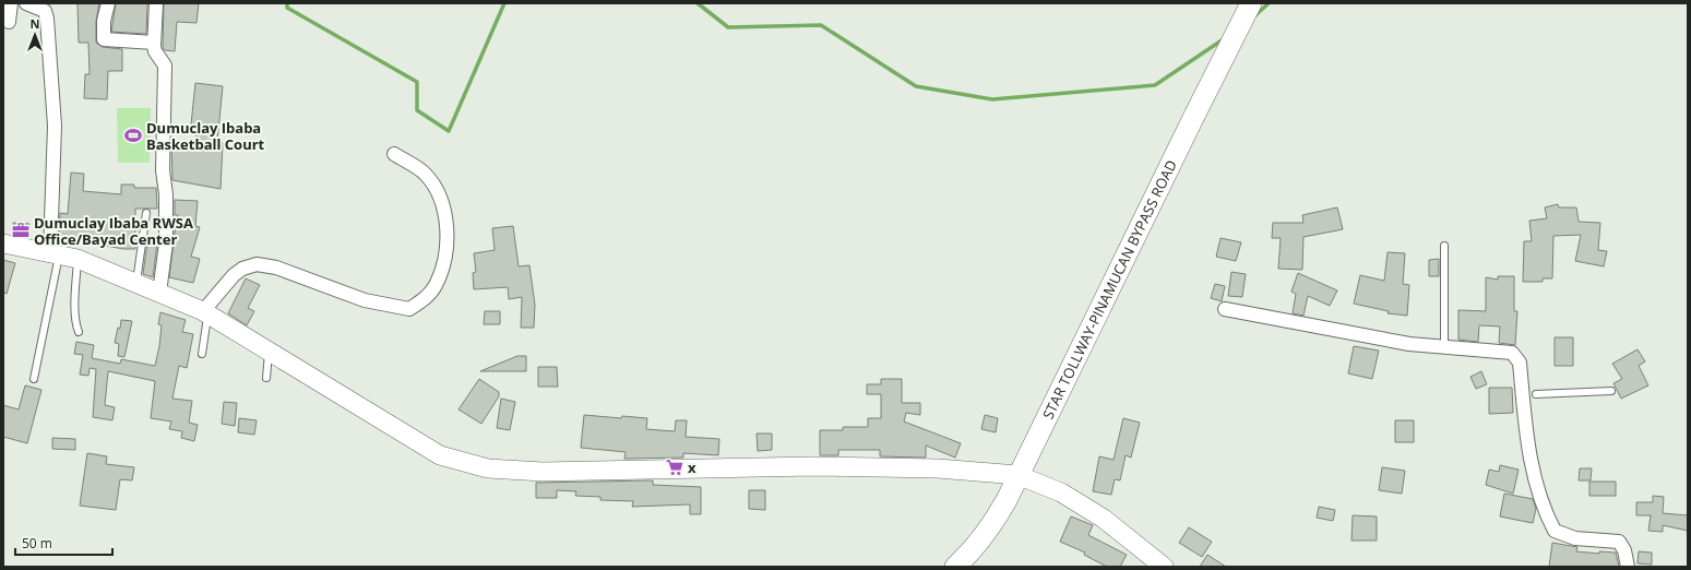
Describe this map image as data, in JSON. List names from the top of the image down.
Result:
{
  "streets": {
    "main road": ["STAR TOLLWAY-PINAMUCAN BYPASS ROAD"]
  },
  "places": {
    "sports": ["Dumuclay Ibaba Basketball Court"],
    "office": ["Dumuclay Ibaba RWSA Office/Bayad Center"],
    "supermarket": ["x"]
  },
  "scale_bar": "50 m",
  "north": "top"
}
